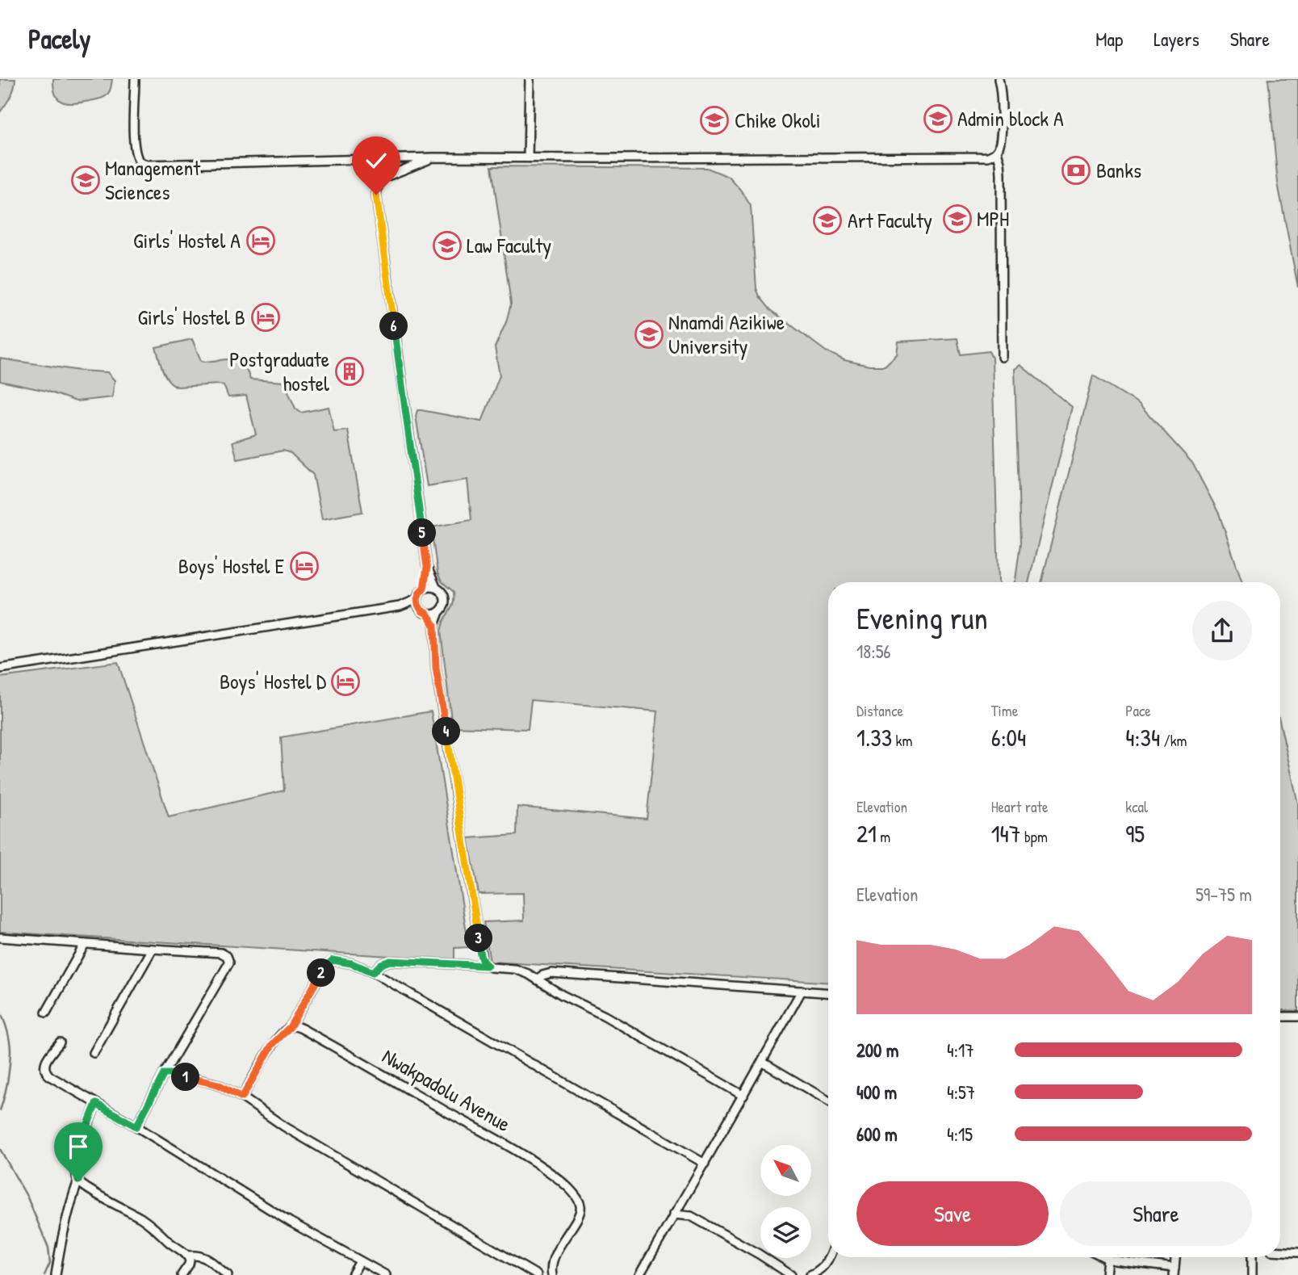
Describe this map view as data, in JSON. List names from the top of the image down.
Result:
{
  "streets": {
    "street": ["Nwakpadolu Avenue"]
  },
  "places": {
    "school or university": [
      "Admin block A",
      "Chike Okoli",
      "Management Sciences",
      "MPH",
      "Art Faculty",
      "Law Faculty",
      "Nnamdi Azikiwe University"
    ],
    "bank": ["Banks"],
    "hotel": [
      "Girls' Hostel A",
      "Girls' Hostel B",
      "Boys' Hostel E",
      "Boys' Hostel D"
    ],
    "building": ["Postgraduate hostel"]
  },
  "north": "top left",
  "page": {
    "header": "Pacely",
    "nav": ["Map", "Layers", "Share"],
    "pins": [
      "6",
      "5",
      "4",
      "3",
      "2",
      "1"
    ],
    "heading": ["Evening run", "18:56"],
    "stats": [
      ["Distance", "1.33 km"],
      ["Time", "6:04"],
      ["Pace", "4:34 /km"],
      ["Elevation", "21 m"],
      ["Heart rate", "147 bpm"],
      ["kcal", "95"]
    ],
    "chart": ["Elevation", "59–75 m"],
    "list": [
      {
        "name": "200 m",
        "note": "4:17"
      },
      {
        "name": "400 m",
        "note": "4:57"
      },
      {
        "name": "600 m",
        "note": "4:15"
      }
    ],
    "buttons": ["Save", "Share"]
  }
}
